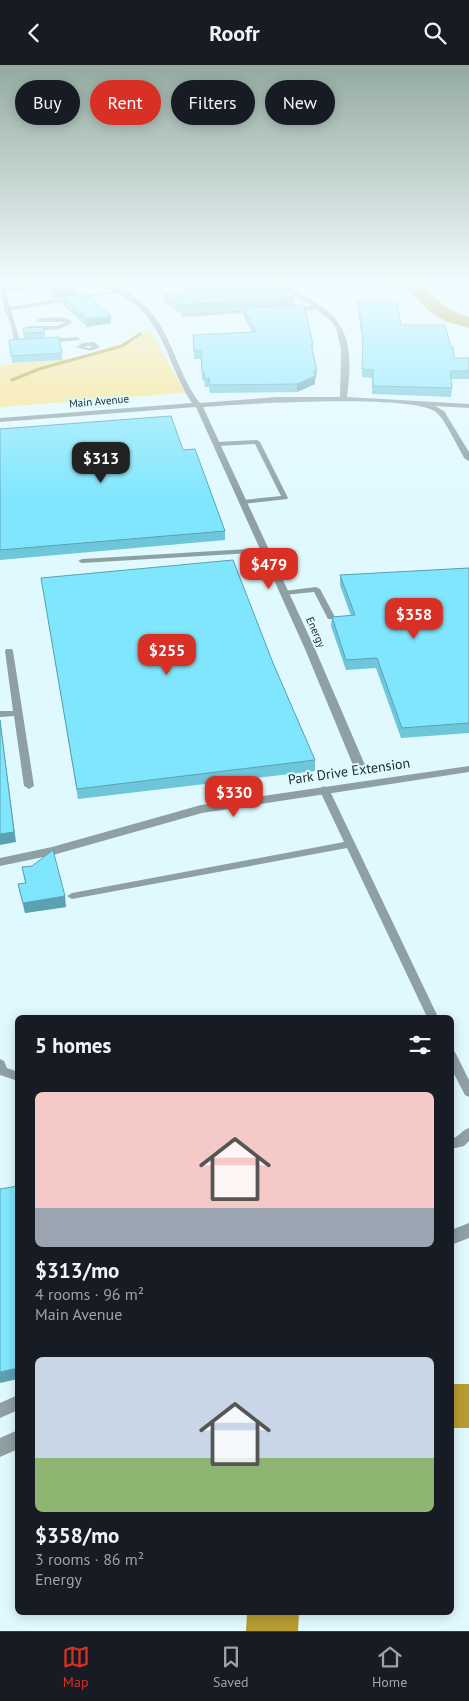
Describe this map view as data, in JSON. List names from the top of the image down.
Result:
{
  "streets": {
    "street": ["Main Avenue", "Energy", "Park Drive Extension"]
  },
  "crossings": [
    ["Main Avenue", "Energy"]
  ],
  "page": {
    "header": "Roofr",
    "chip": [
      "Buy",
      "Rent",
      "Filters",
      "New"
    ],
    "price": [
      "$313",
      "$479",
      "$358",
      "$255",
      "$330"
    ],
    "heading": "5 homes",
    "list": [
      {
        "name": "$313/mo",
        "note": "4 rooms · 96 m² · Main Avenue"
      },
      {
        "name": "$358/mo",
        "note": "3 rooms · 86 m² · Energy"
      }
    ],
    "tabs": ["Map", "Saved", "Home"]
  }
}
